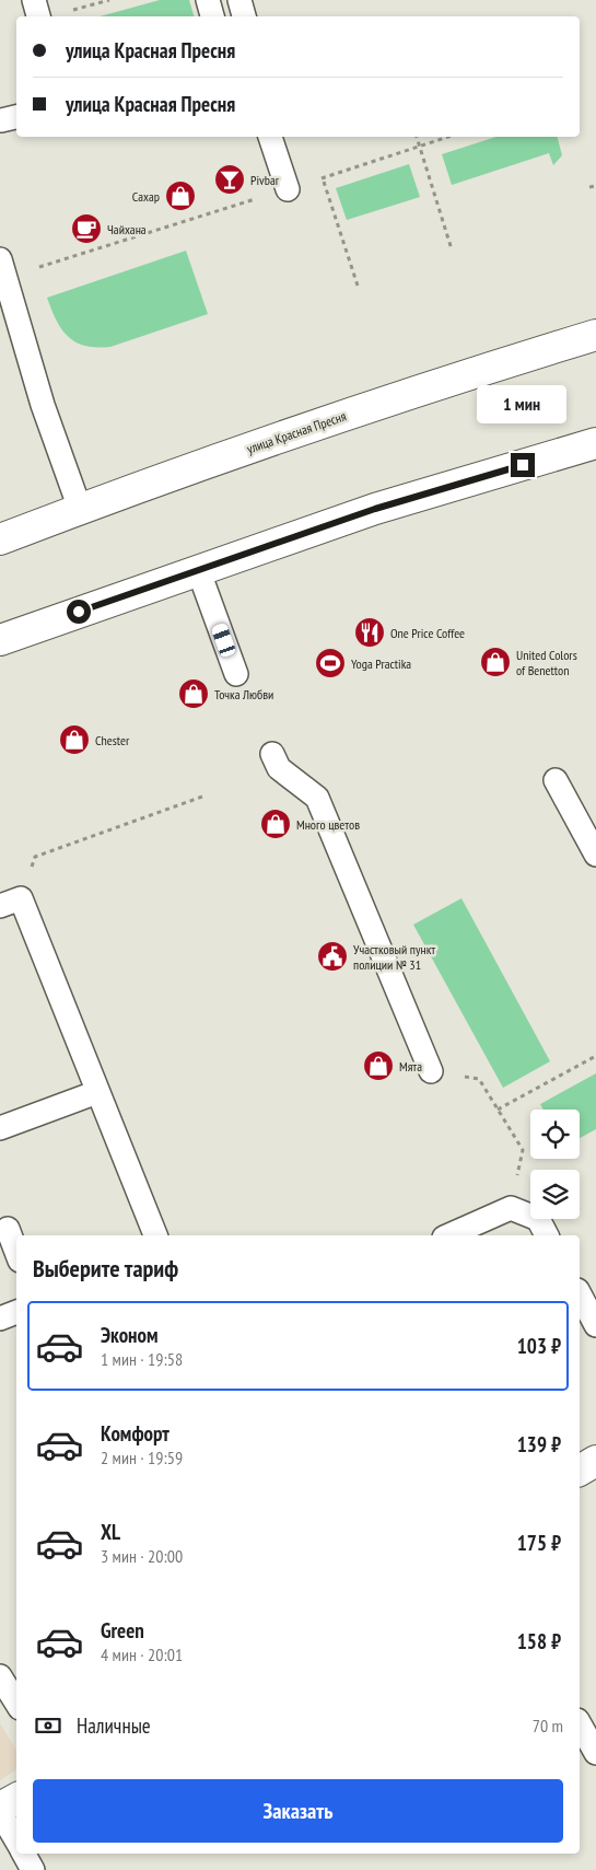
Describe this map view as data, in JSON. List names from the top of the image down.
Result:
{
  "streets": {
    "main road": ["улица Красная Пресня"]
  },
  "places": {
    "bar": ["Pivbar"],
    "shop": [
      "Сахар",
      "United Colors of Benetton",
      "Точка Любви",
      "Chester",
      "Много цветов",
      "Мята"
    ],
    "cafe": ["Чайхана"],
    "restaurant": ["One Price Coffee"],
    "sports": ["Yoga Practika"],
    "public building": ["Участковый пункт полиции № 31"]
  },
  "page": {
    "banner": ["улица Красная Пресня", "улица Красная Пресня"],
    "bubble": "1 мин",
    "heading": "Выберите тариф",
    "list": [
      {
        "name": "Эконом",
        "note": "1 мин · 19:58",
        "value": "103 ₽"
      },
      {
        "name": "Комфорт",
        "note": "2 мин · 19:59",
        "value": "139 ₽"
      },
      {
        "name": "XL",
        "note": "3 мин · 20:00",
        "value": "175 ₽"
      },
      {
        "name": "Green",
        "note": "4 мин · 20:01",
        "value": "158 ₽"
      }
    ],
    "pay": ["Наличные", "70 m"],
    "buttons": "Заказать"
  }
}
